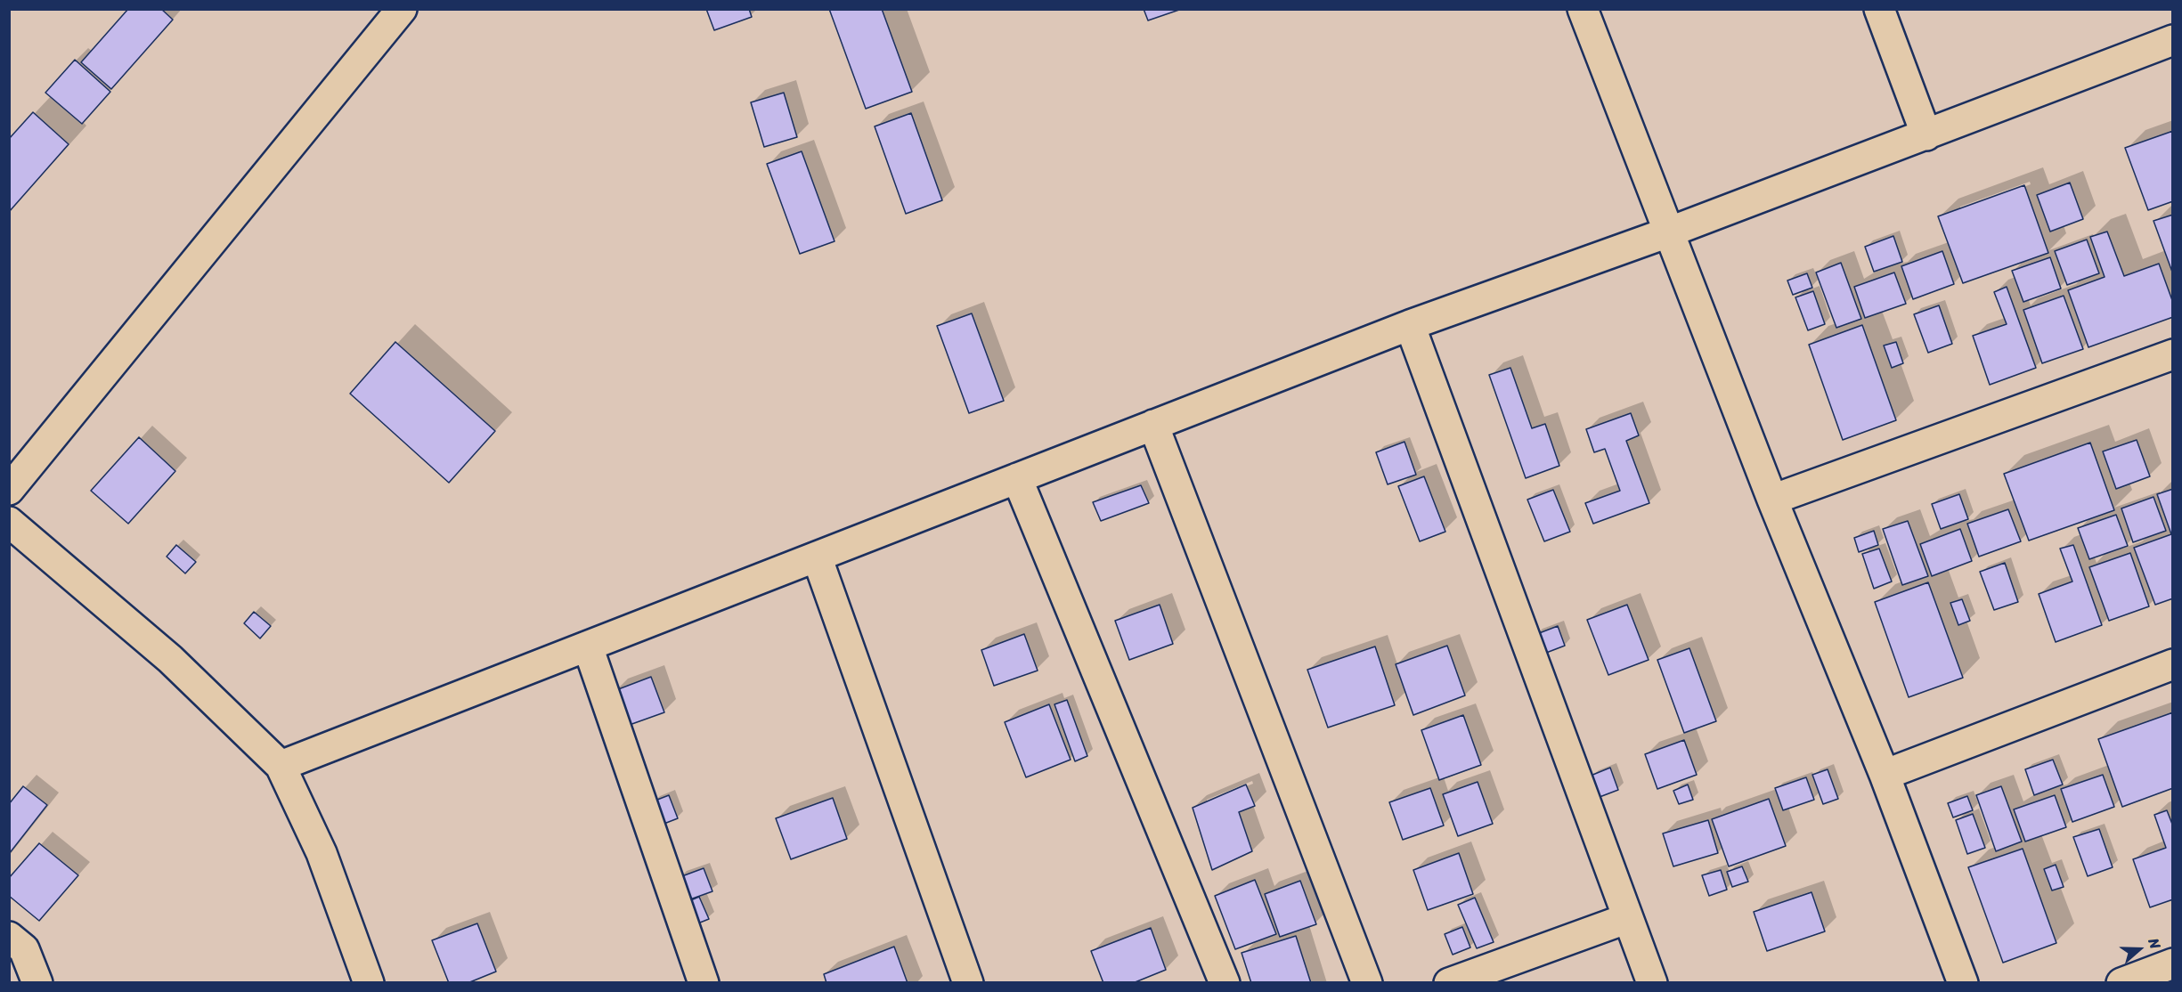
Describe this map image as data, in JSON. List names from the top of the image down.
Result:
{
  "north": "right"
}
